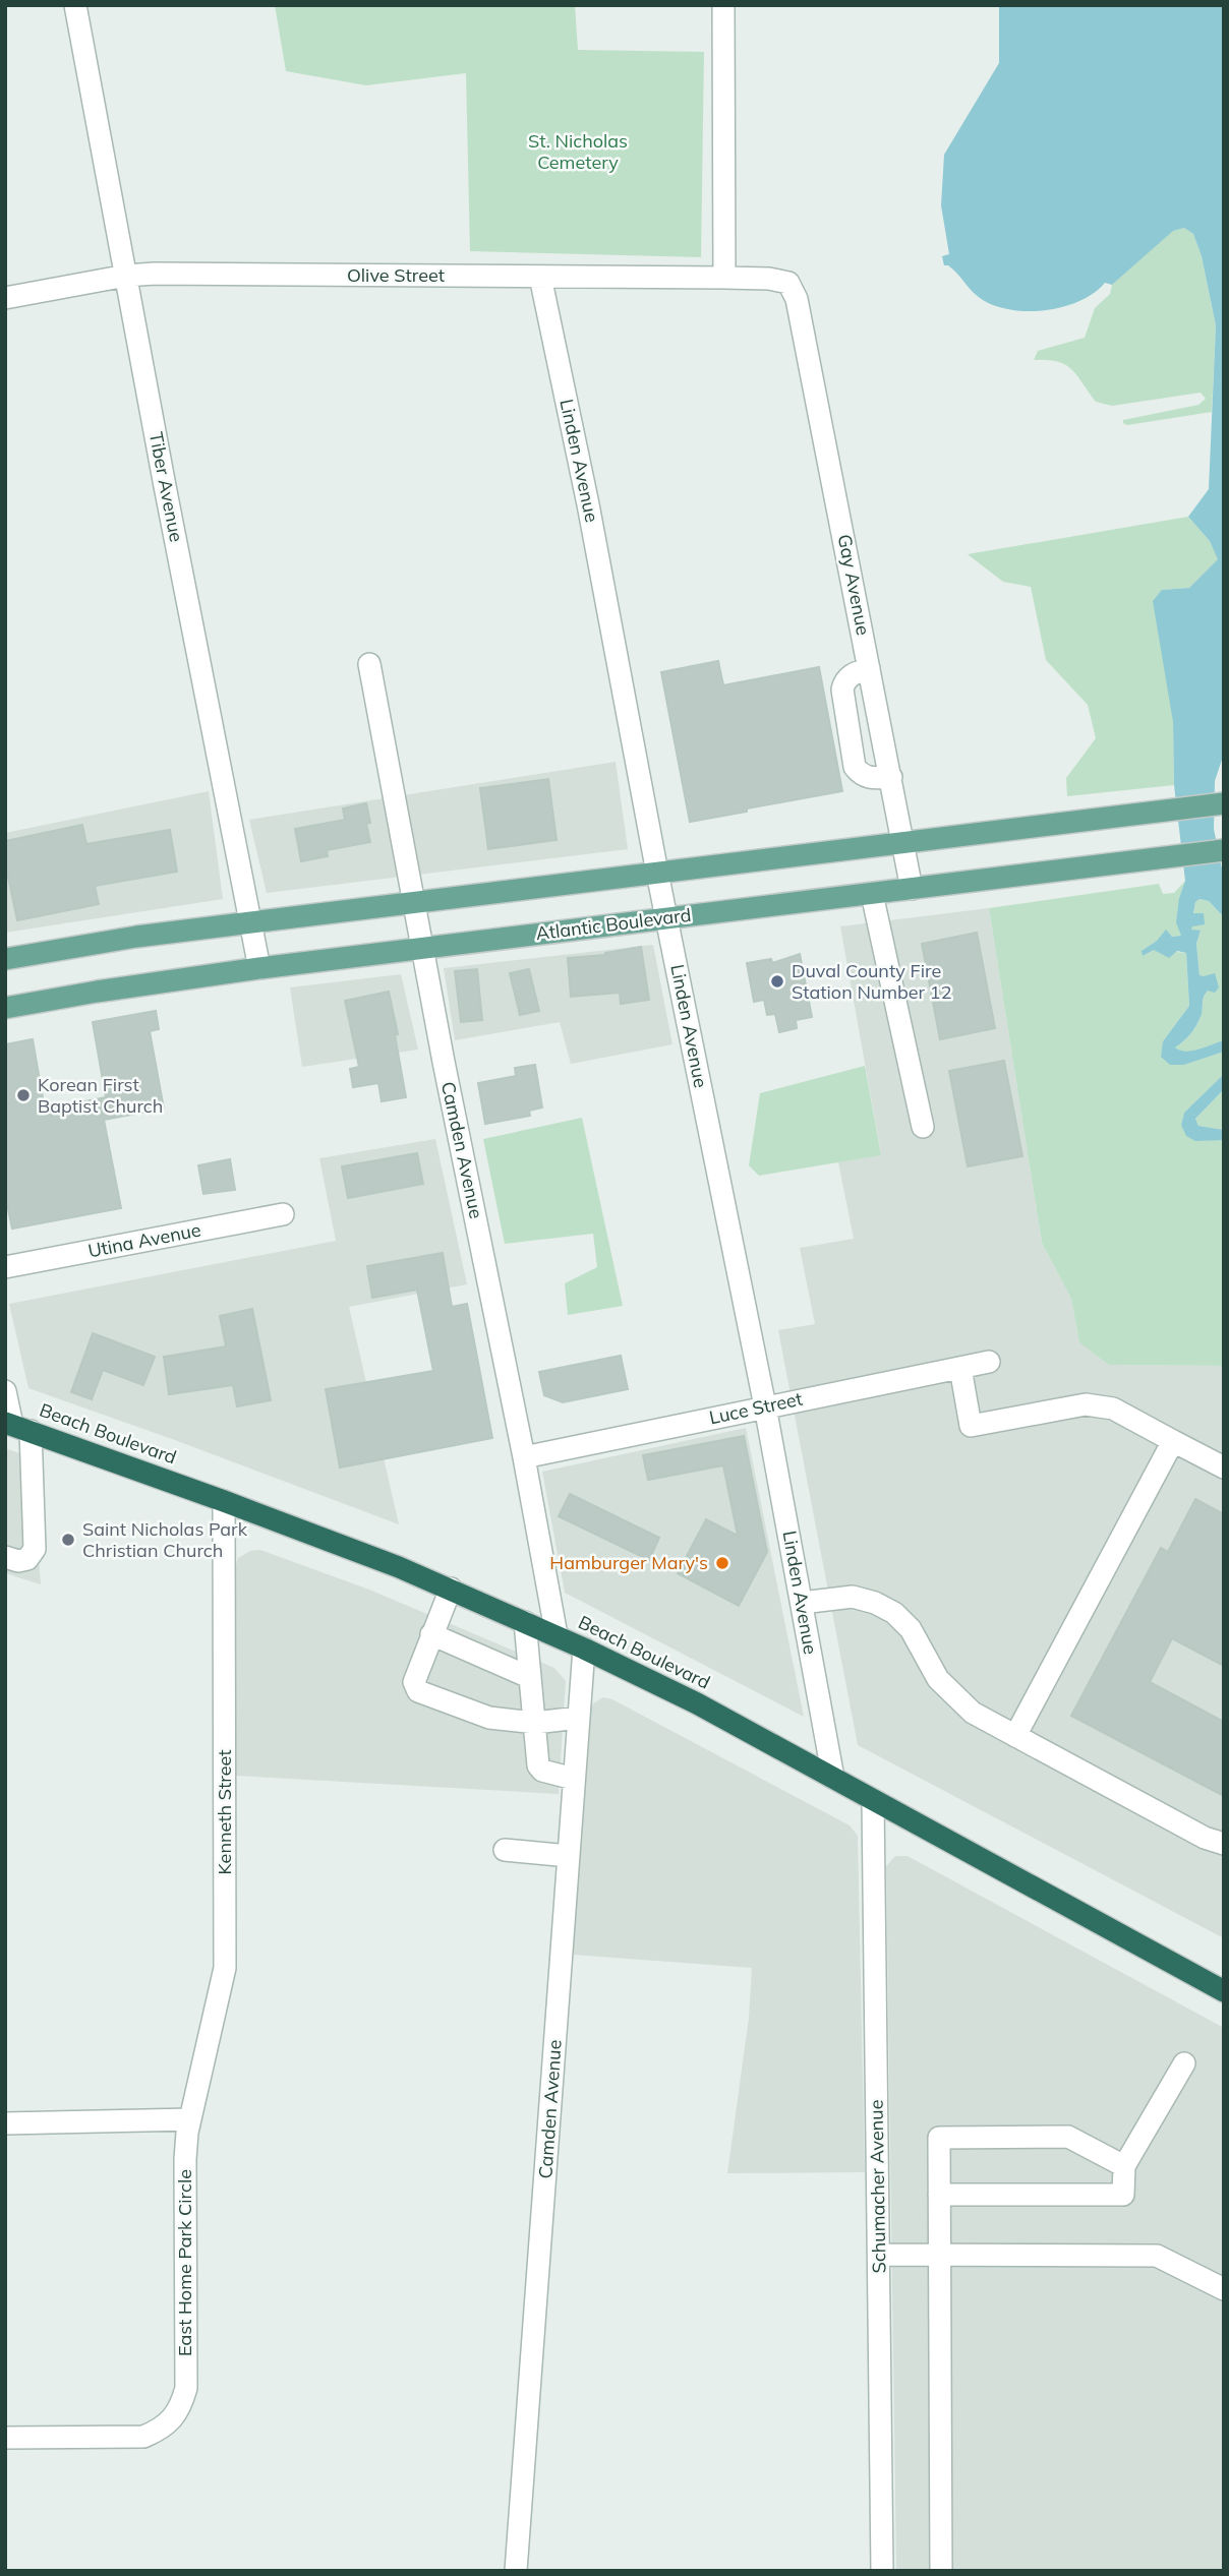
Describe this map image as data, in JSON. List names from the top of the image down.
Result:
{
  "streets": {
    "highway": ["Beach Boulevard"],
    "main road": ["Atlantic Boulevard"],
    "street": [
      "Olive Street",
      "Linden Avenue",
      "Tiber Avenue",
      "Gay Avenue",
      "Camden Avenue",
      "Utina Avenue",
      "Luce Street",
      "Kenneth Street",
      "Schumacher Avenue",
      "East Home Park Circle"
    ]
  },
  "crossings": [
    ["Olive Street", "Linden Avenue"],
    ["Olive Street", "Tiber Avenue"],
    ["Olive Street", "Gay Avenue"],
    ["Linden Avenue", "Atlantic Boulevard"],
    ["Linden Avenue", "Luce Street"],
    ["Linden Avenue", "Beach Boulevard"],
    ["Tiber Avenue", "Atlantic Boulevard"],
    ["Gay Avenue", "Atlantic Boulevard"],
    ["Atlantic Boulevard", "Camden Avenue"],
    ["Camden Avenue", "Luce Street"],
    ["Camden Avenue", "Beach Boulevard"],
    ["Beach Boulevard", "Kenneth Street"],
    ["Beach Boulevard", "Schumacher Avenue"],
    ["Kenneth Street", "East Home Park Circle"]
  ],
  "parks": ["St. Nicholas Cemetery"],
  "places": [
    "Duval County Fire Station Number 12",
    "Korean First Baptist Church",
    "Saint Nicholas Park Christian Church",
    "Hamburger Mary's"
  ]
}
